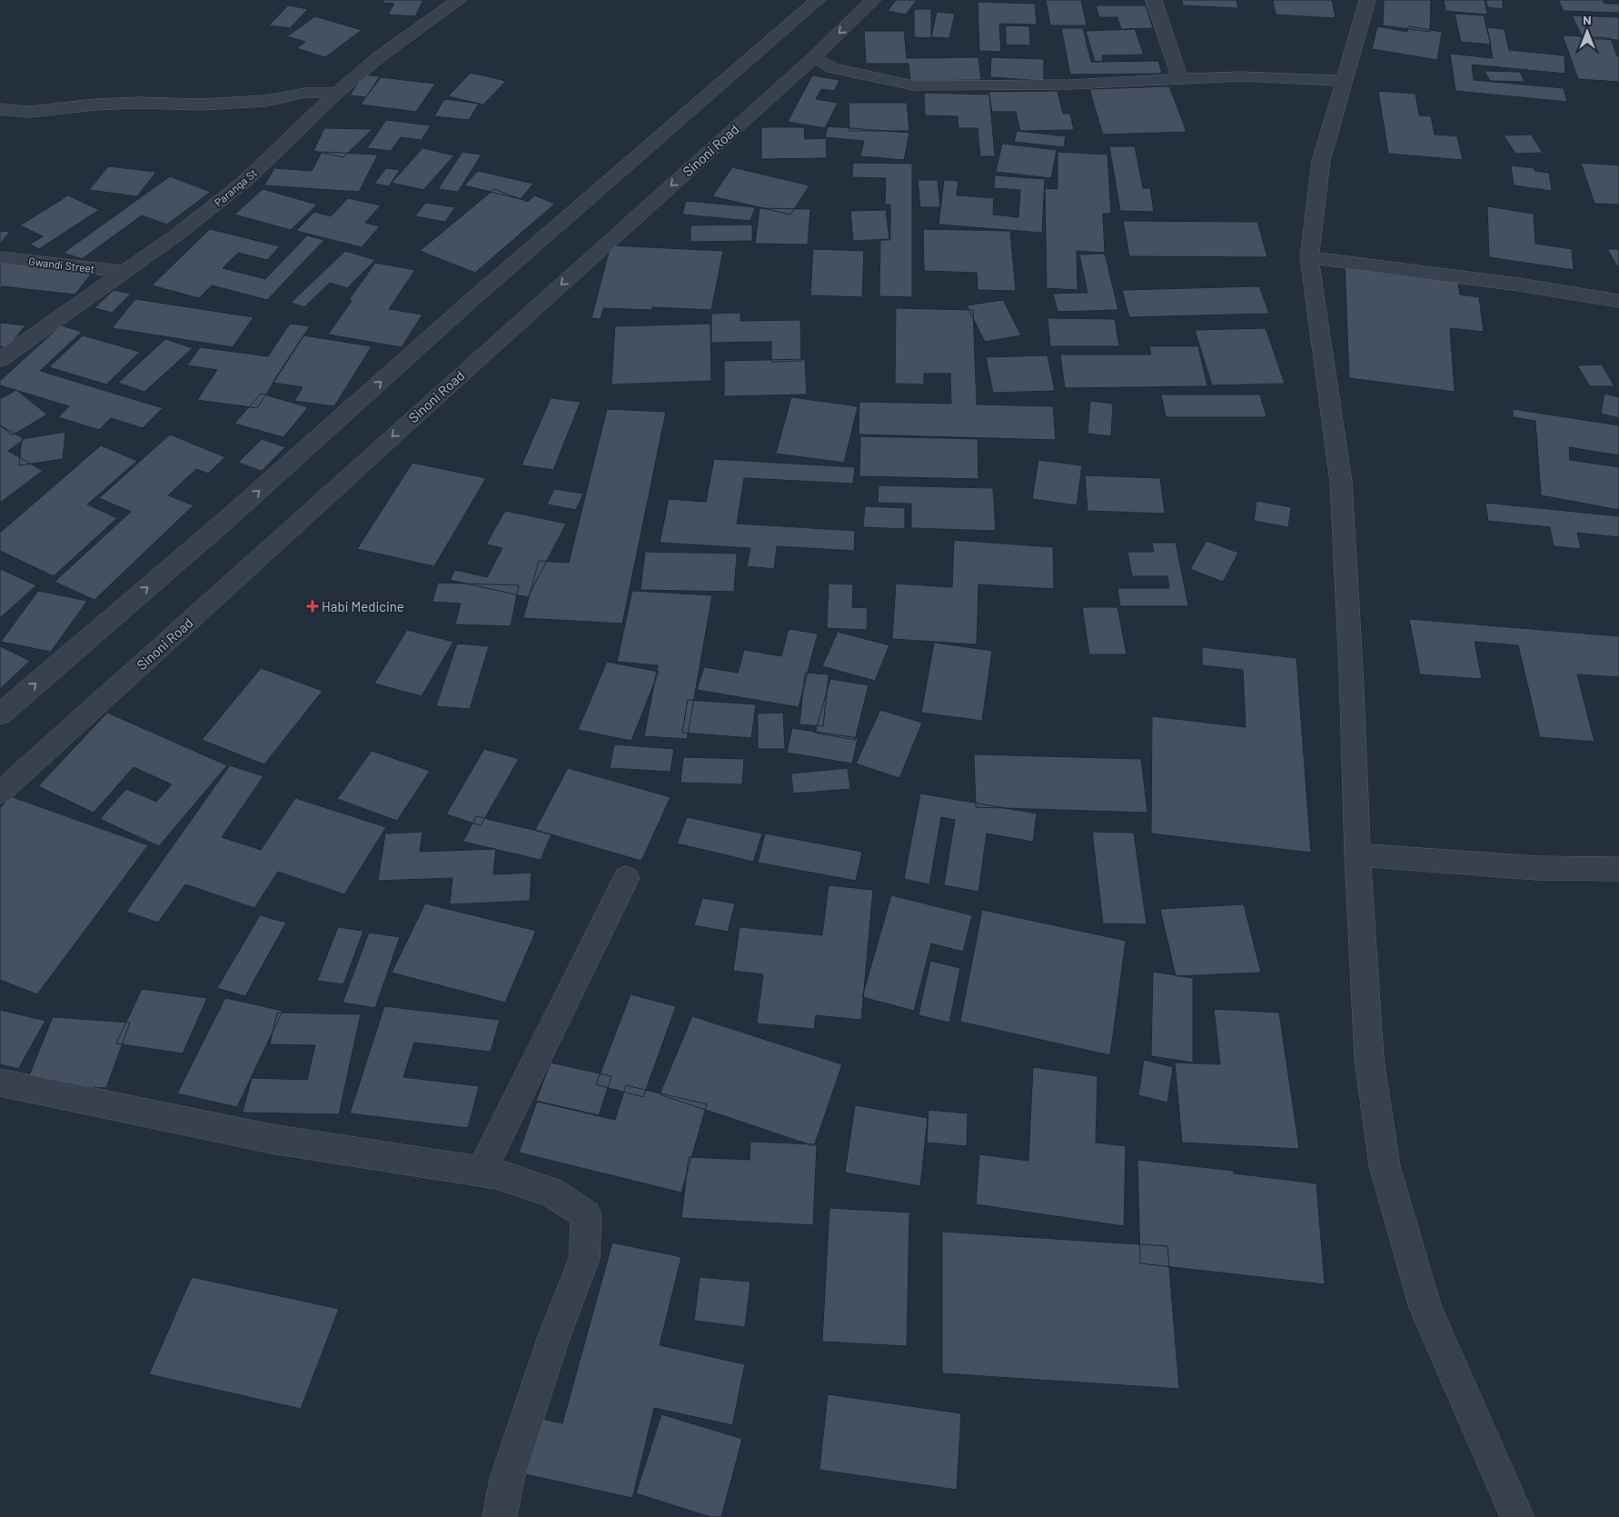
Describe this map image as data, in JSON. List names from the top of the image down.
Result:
{
  "streets": {
    "street": ["Sinoni Road", "Paranga St", "Gwandi Street"]
  },
  "crossings": [
    ["Paranga St", "Gwandi Street"]
  ],
  "places": {
    "health": ["Habi Medicine"]
  },
  "north": "top"
}
